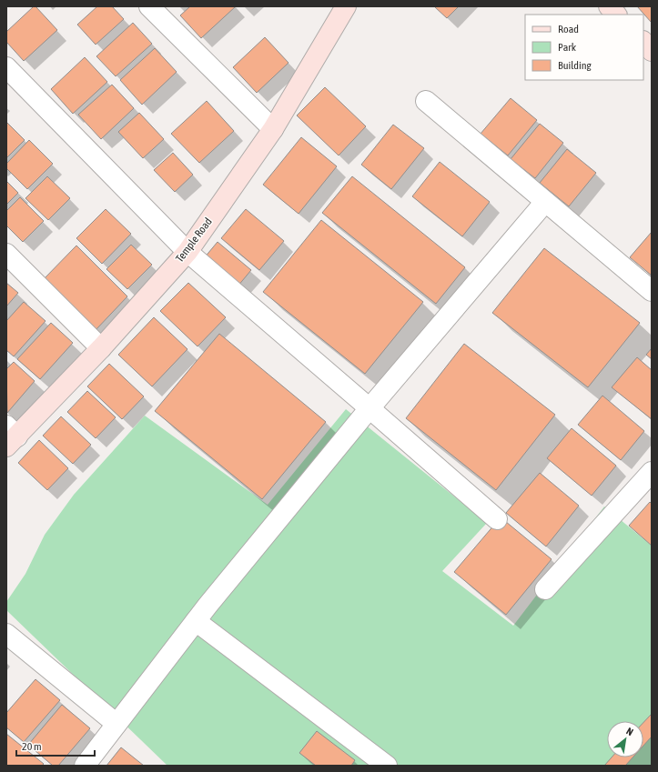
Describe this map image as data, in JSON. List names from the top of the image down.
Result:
{
  "streets": {
    "street": ["Temple Road"]
  },
  "legend": ["Road", "Park", "Building"],
  "scale_bar": "20 m",
  "north": "top right"
}
